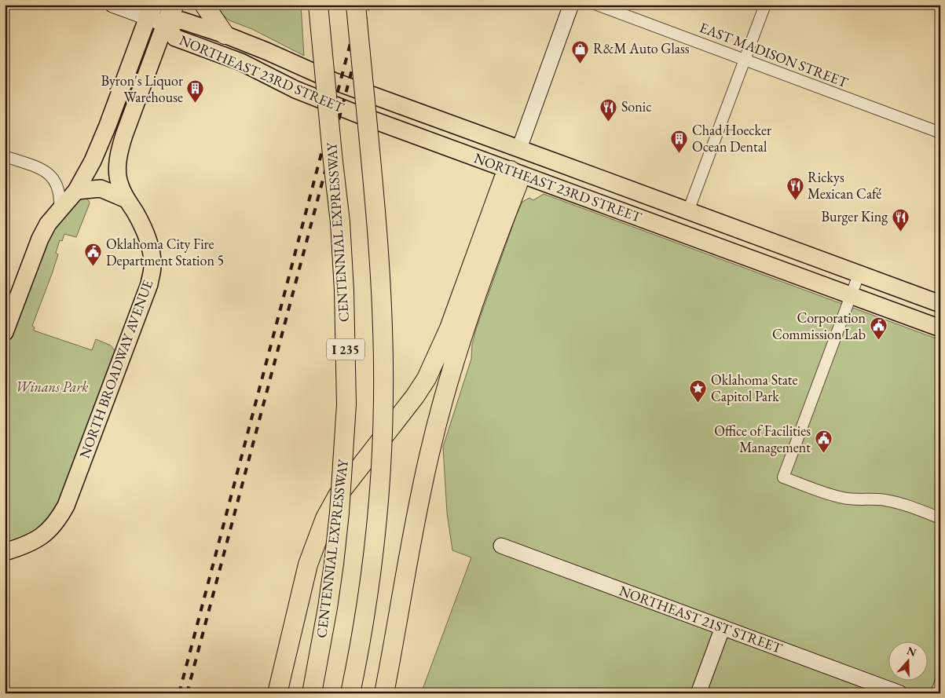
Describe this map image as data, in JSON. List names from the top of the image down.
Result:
{
  "streets": {
    "highway": ["CENTENNIAL EXPRESSWAY", "I 235"],
    "main road": ["NORTHEAST 23RD STREET", "NORTH BROADWAY AVENUE"],
    "street": ["EAST MADISON STREET", "NORTHEAST 21ST STREET"]
  },
  "crossings": [
    ["NORTHEAST 23RD STREET", "NORTH BROADWAY AVENUE"]
  ],
  "parks": ["Winans Park"],
  "places": {
    "shop": ["R&M Auto Glass"],
    "building": ["Byron's Liquor Warehouse", "Chad Hoecker Ocean Dental"],
    "restaurant": ["Sonic", "Rickys Mexican Café", "Burger King"],
    "public building": ["Oklahoma City Fire Department Station 5", "Corporation Commission Lab", "Office of Facilities Management"],
    "place": ["Oklahoma State Capitol Park"]
  },
  "north": "top"
}
